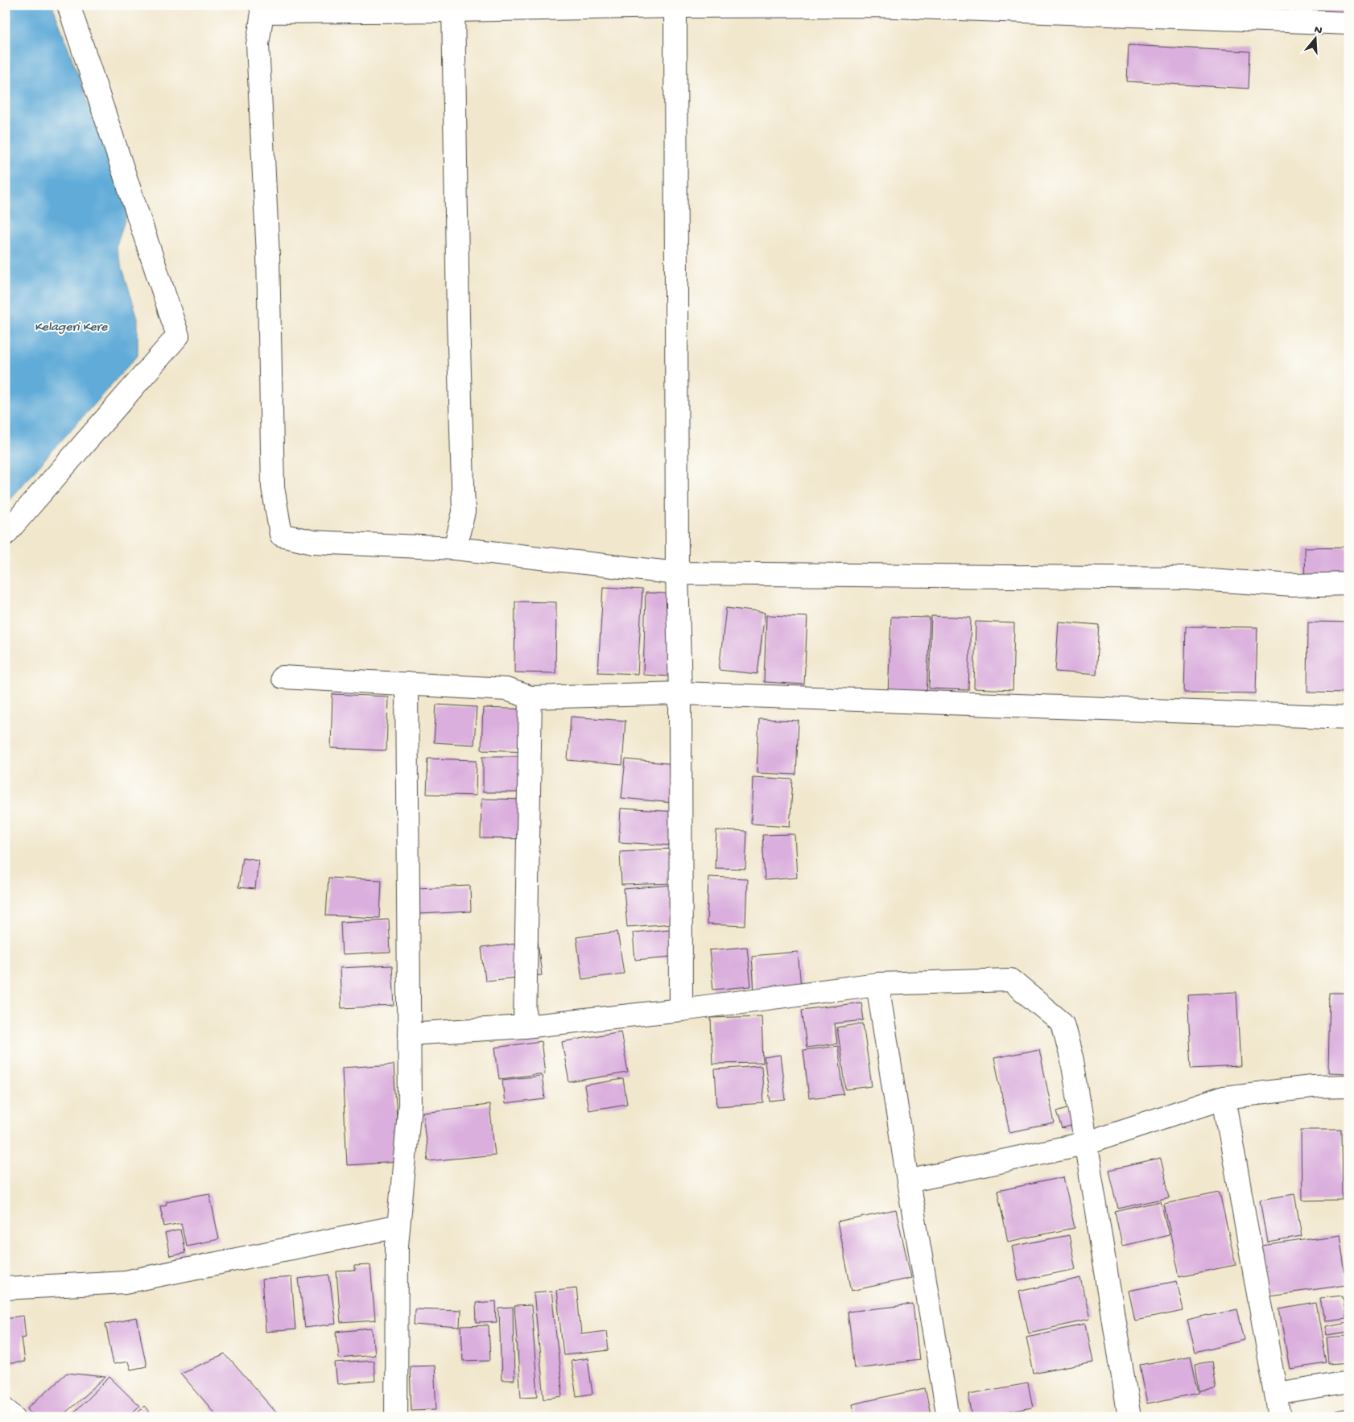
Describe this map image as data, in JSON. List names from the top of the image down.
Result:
{
  "water": ["Kelageri Kere"],
  "north": "top"
}
